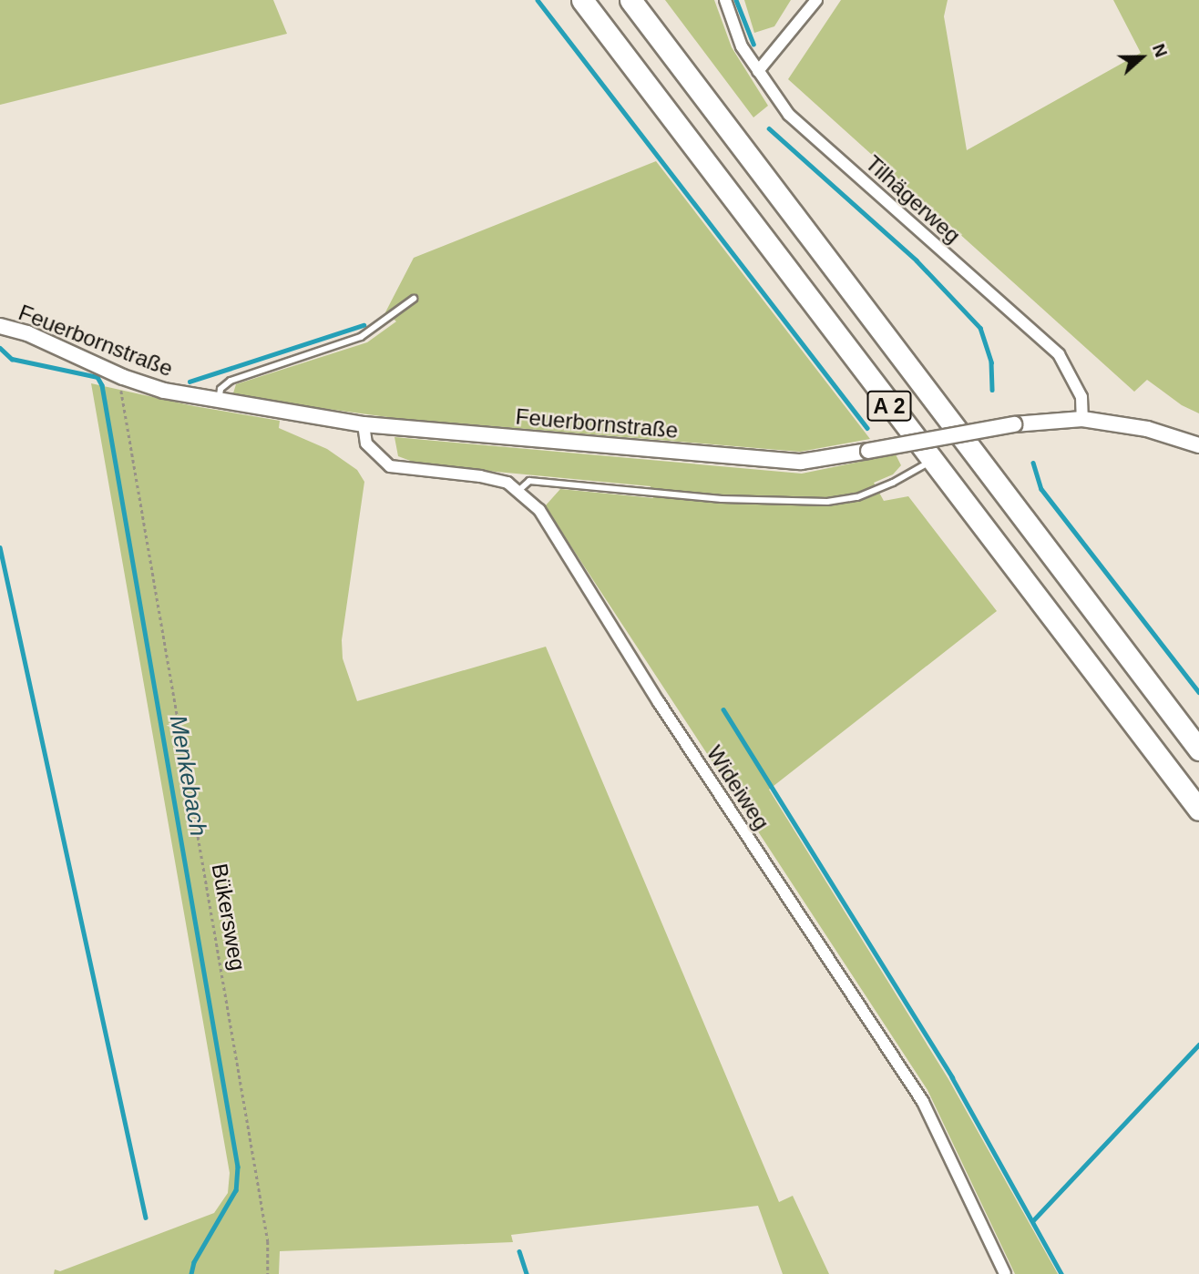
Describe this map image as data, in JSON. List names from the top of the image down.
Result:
{
  "streets": {
    "highway": ["A 2"],
    "street": ["Tilhägerweg", "Feuerbornstraße", "Wideiweg"],
    "path": ["Bükersweg"]
  },
  "crossings": [
    ["Tilhägerweg", "Feuerbornstraße"],
    ["Feuerbornstraße", "Wideiweg"],
    ["Feuerbornstraße", "Bükersweg"]
  ],
  "water": ["Menkebach"],
  "north": "right"
}
